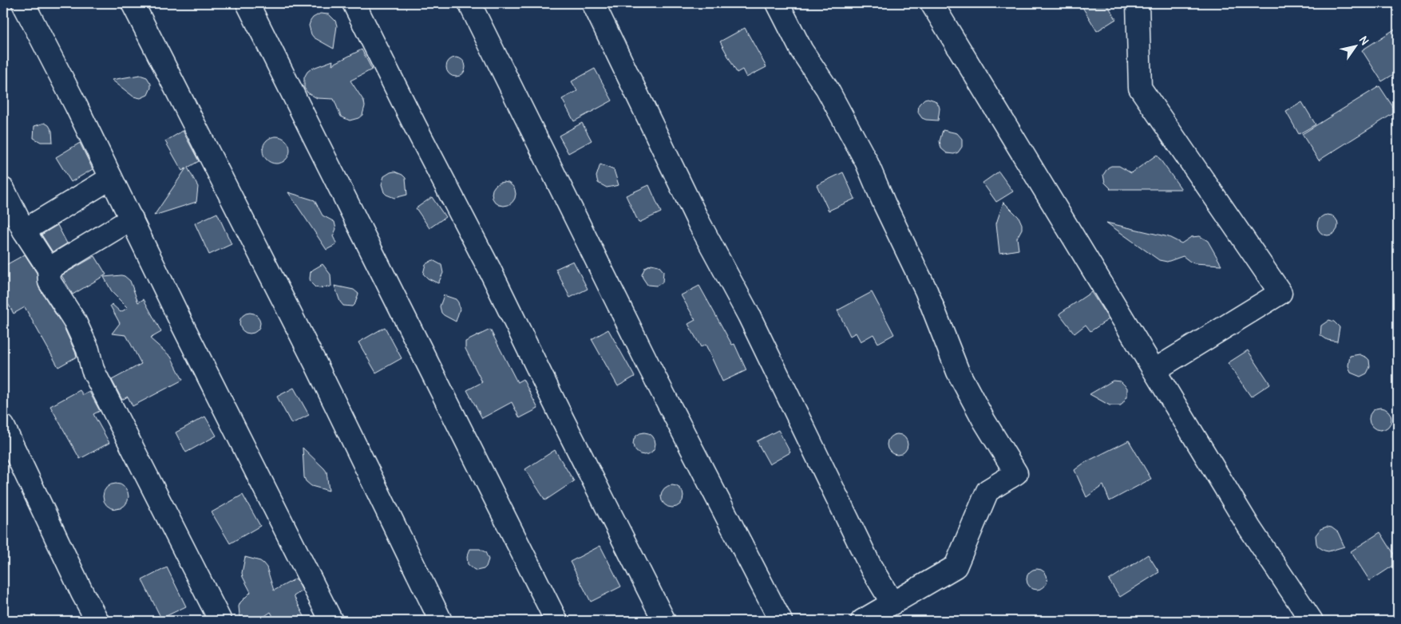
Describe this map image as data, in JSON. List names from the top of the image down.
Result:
{
  "north": "top right"
}
